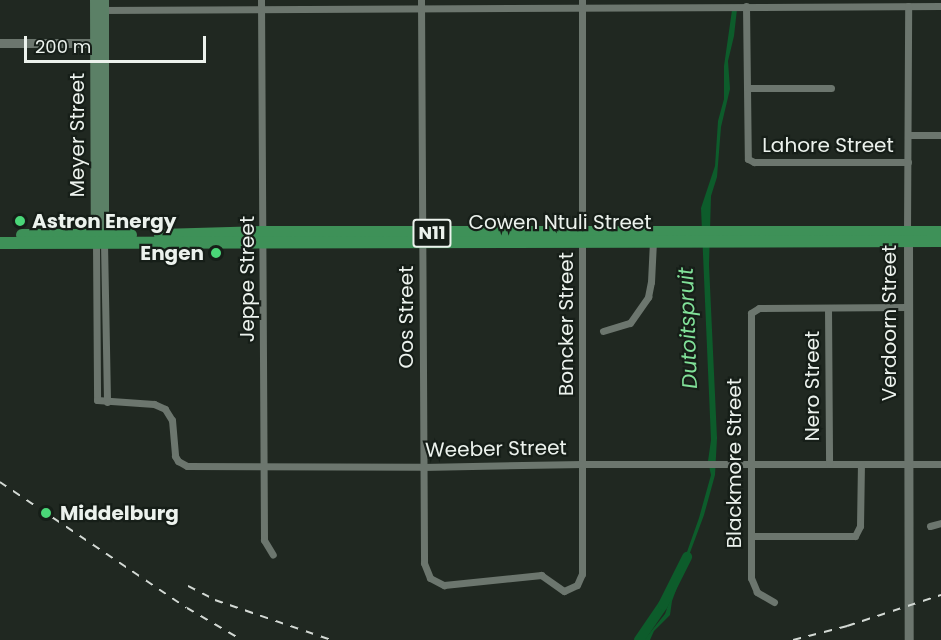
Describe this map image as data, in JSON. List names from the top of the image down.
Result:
{
  "streets": {
    "highway": ["Cowen Ntuli Street", "N11"],
    "main road": ["Meyer Street"],
    "street": [
      "Lahore Street",
      "Jeppe Street",
      "Oos Street",
      "Verdoorn Street",
      "Boncker Street",
      "Nero Street",
      "Weeber Street",
      "Blackmore Street"
    ]
  },
  "crossings": [
    ["Meyer Street", "Cowen Ntuli Street"],
    ["Meyer Street", "Weeber Street"],
    ["Lahore Street", "Verdoorn Street"],
    ["Cowen Ntuli Street", "Jeppe Street"],
    ["Cowen Ntuli Street", "Oos Street"],
    ["Cowen Ntuli Street", "Verdoorn Street"],
    ["Cowen Ntuli Street", "Boncker Street"],
    ["Jeppe Street", "Weeber Street"],
    ["Oos Street", "Boncker Street"],
    ["Oos Street", "Weeber Street"],
    ["Verdoorn Street", "Weeber Street"],
    ["Boncker Street", "Weeber Street"],
    ["Nero Street", "Weeber Street"],
    ["Nero Street", "Blackmore Street"],
    ["Weeber Street", "Blackmore Street"]
  ],
  "water": ["Dutoitspruit"],
  "places": ["Astron Energy", "Engen", "Middelburg"],
  "scale_bar": "200 m"
}
